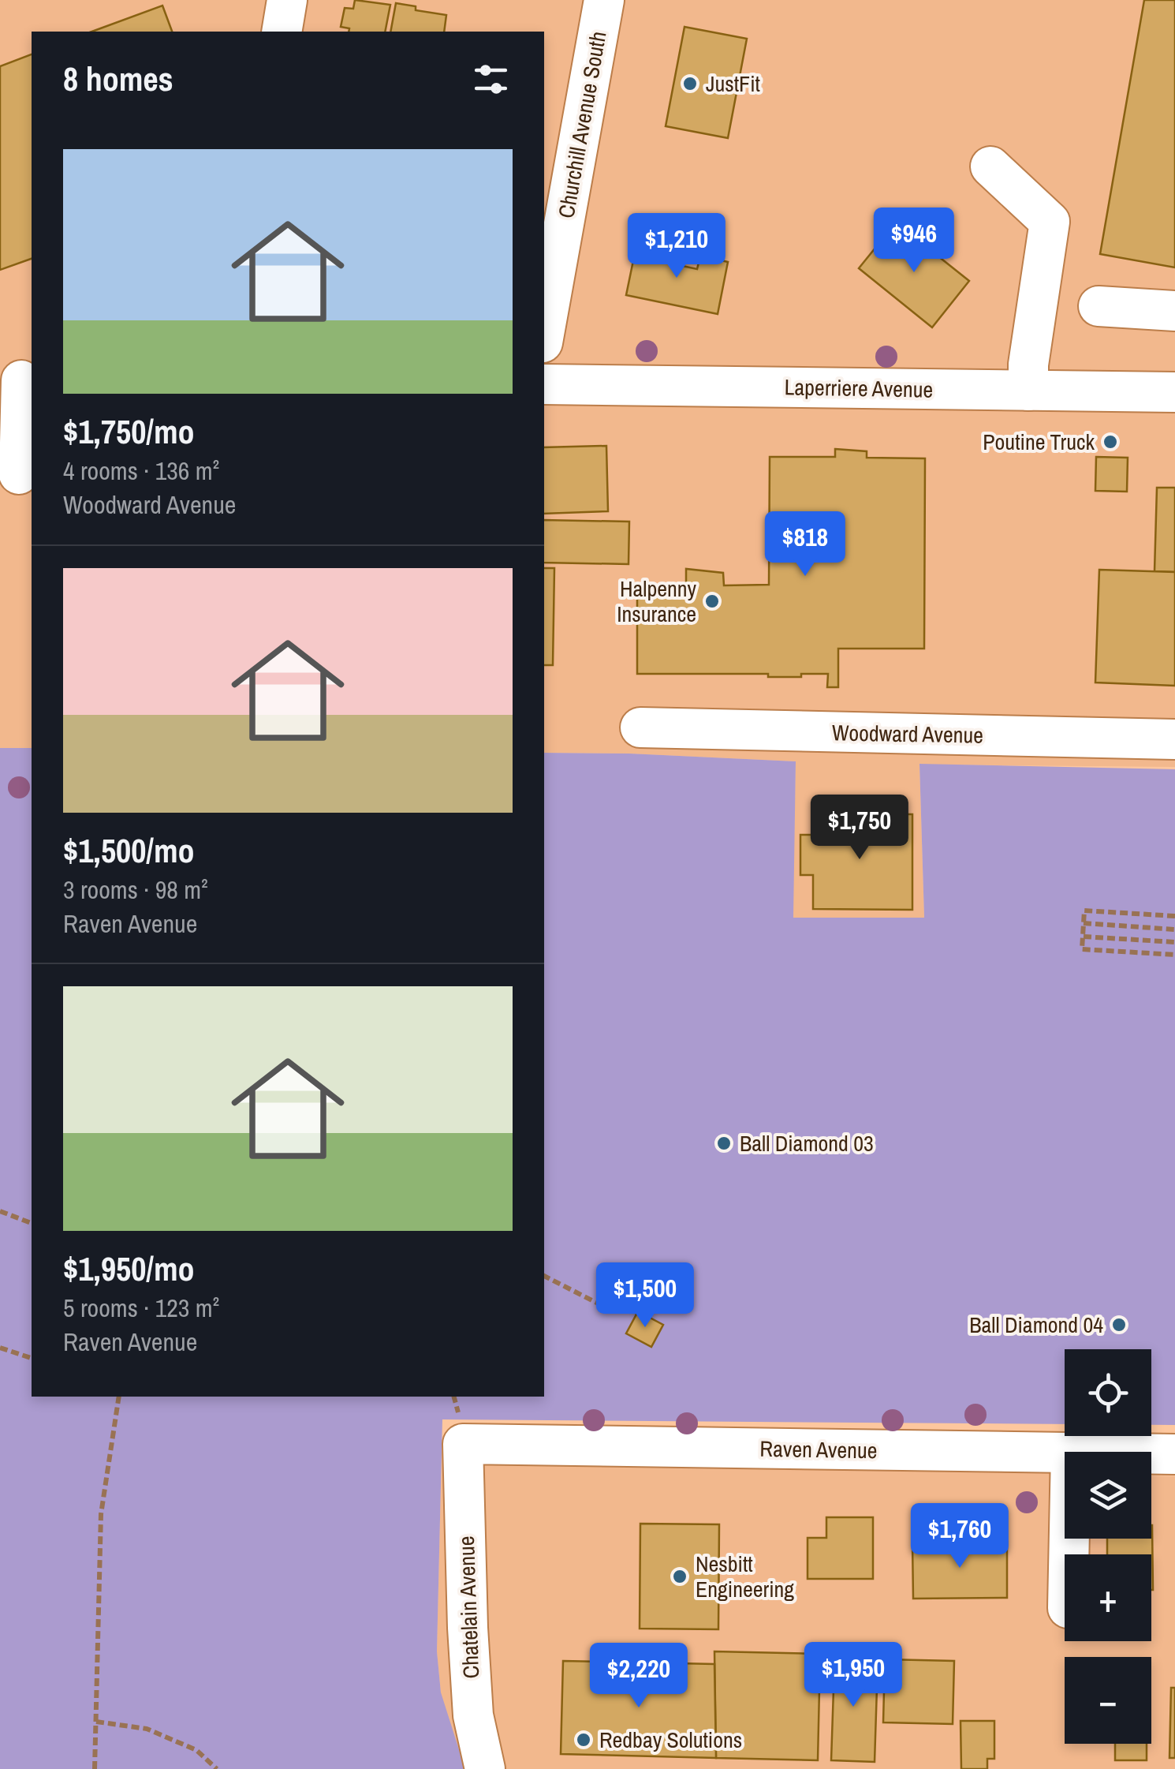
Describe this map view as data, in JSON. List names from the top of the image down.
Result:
{
  "streets": {
    "street": [
      "Churchill Avenue South",
      "Laperriere Avenue",
      "Woodward Avenue",
      "Raven Avenue",
      "Chatelain Avenue"
    ]
  },
  "crossings": [
    ["Raven Avenue", "Chatelain Avenue"]
  ],
  "places": [
    "JustFit",
    "Poutine Truck",
    "Halpenny Insurance",
    "Ball Diamond 03",
    "Ball Diamond 04",
    "Nesbitt Engineering",
    "Redbay Solutions"
  ],
  "page": {
    "heading": "8 homes",
    "list": [
      {
        "name": "$1,750/mo",
        "note": "4 rooms · 136 m² · Woodward Avenue"
      },
      {
        "name": "$1,500/mo",
        "note": "3 rooms · 98 m² · Raven Avenue"
      },
      {
        "name": "$1,950/mo",
        "note": "5 rooms · 123 m² · Raven Avenue"
      }
    ],
    "price": [
      "$946",
      "$1,210",
      "$818",
      "$1,750",
      "$1,500",
      "$1,760",
      "$1,950",
      "$2,220"
    ],
    "map_buttons": ["+", "−"]
  }
}
